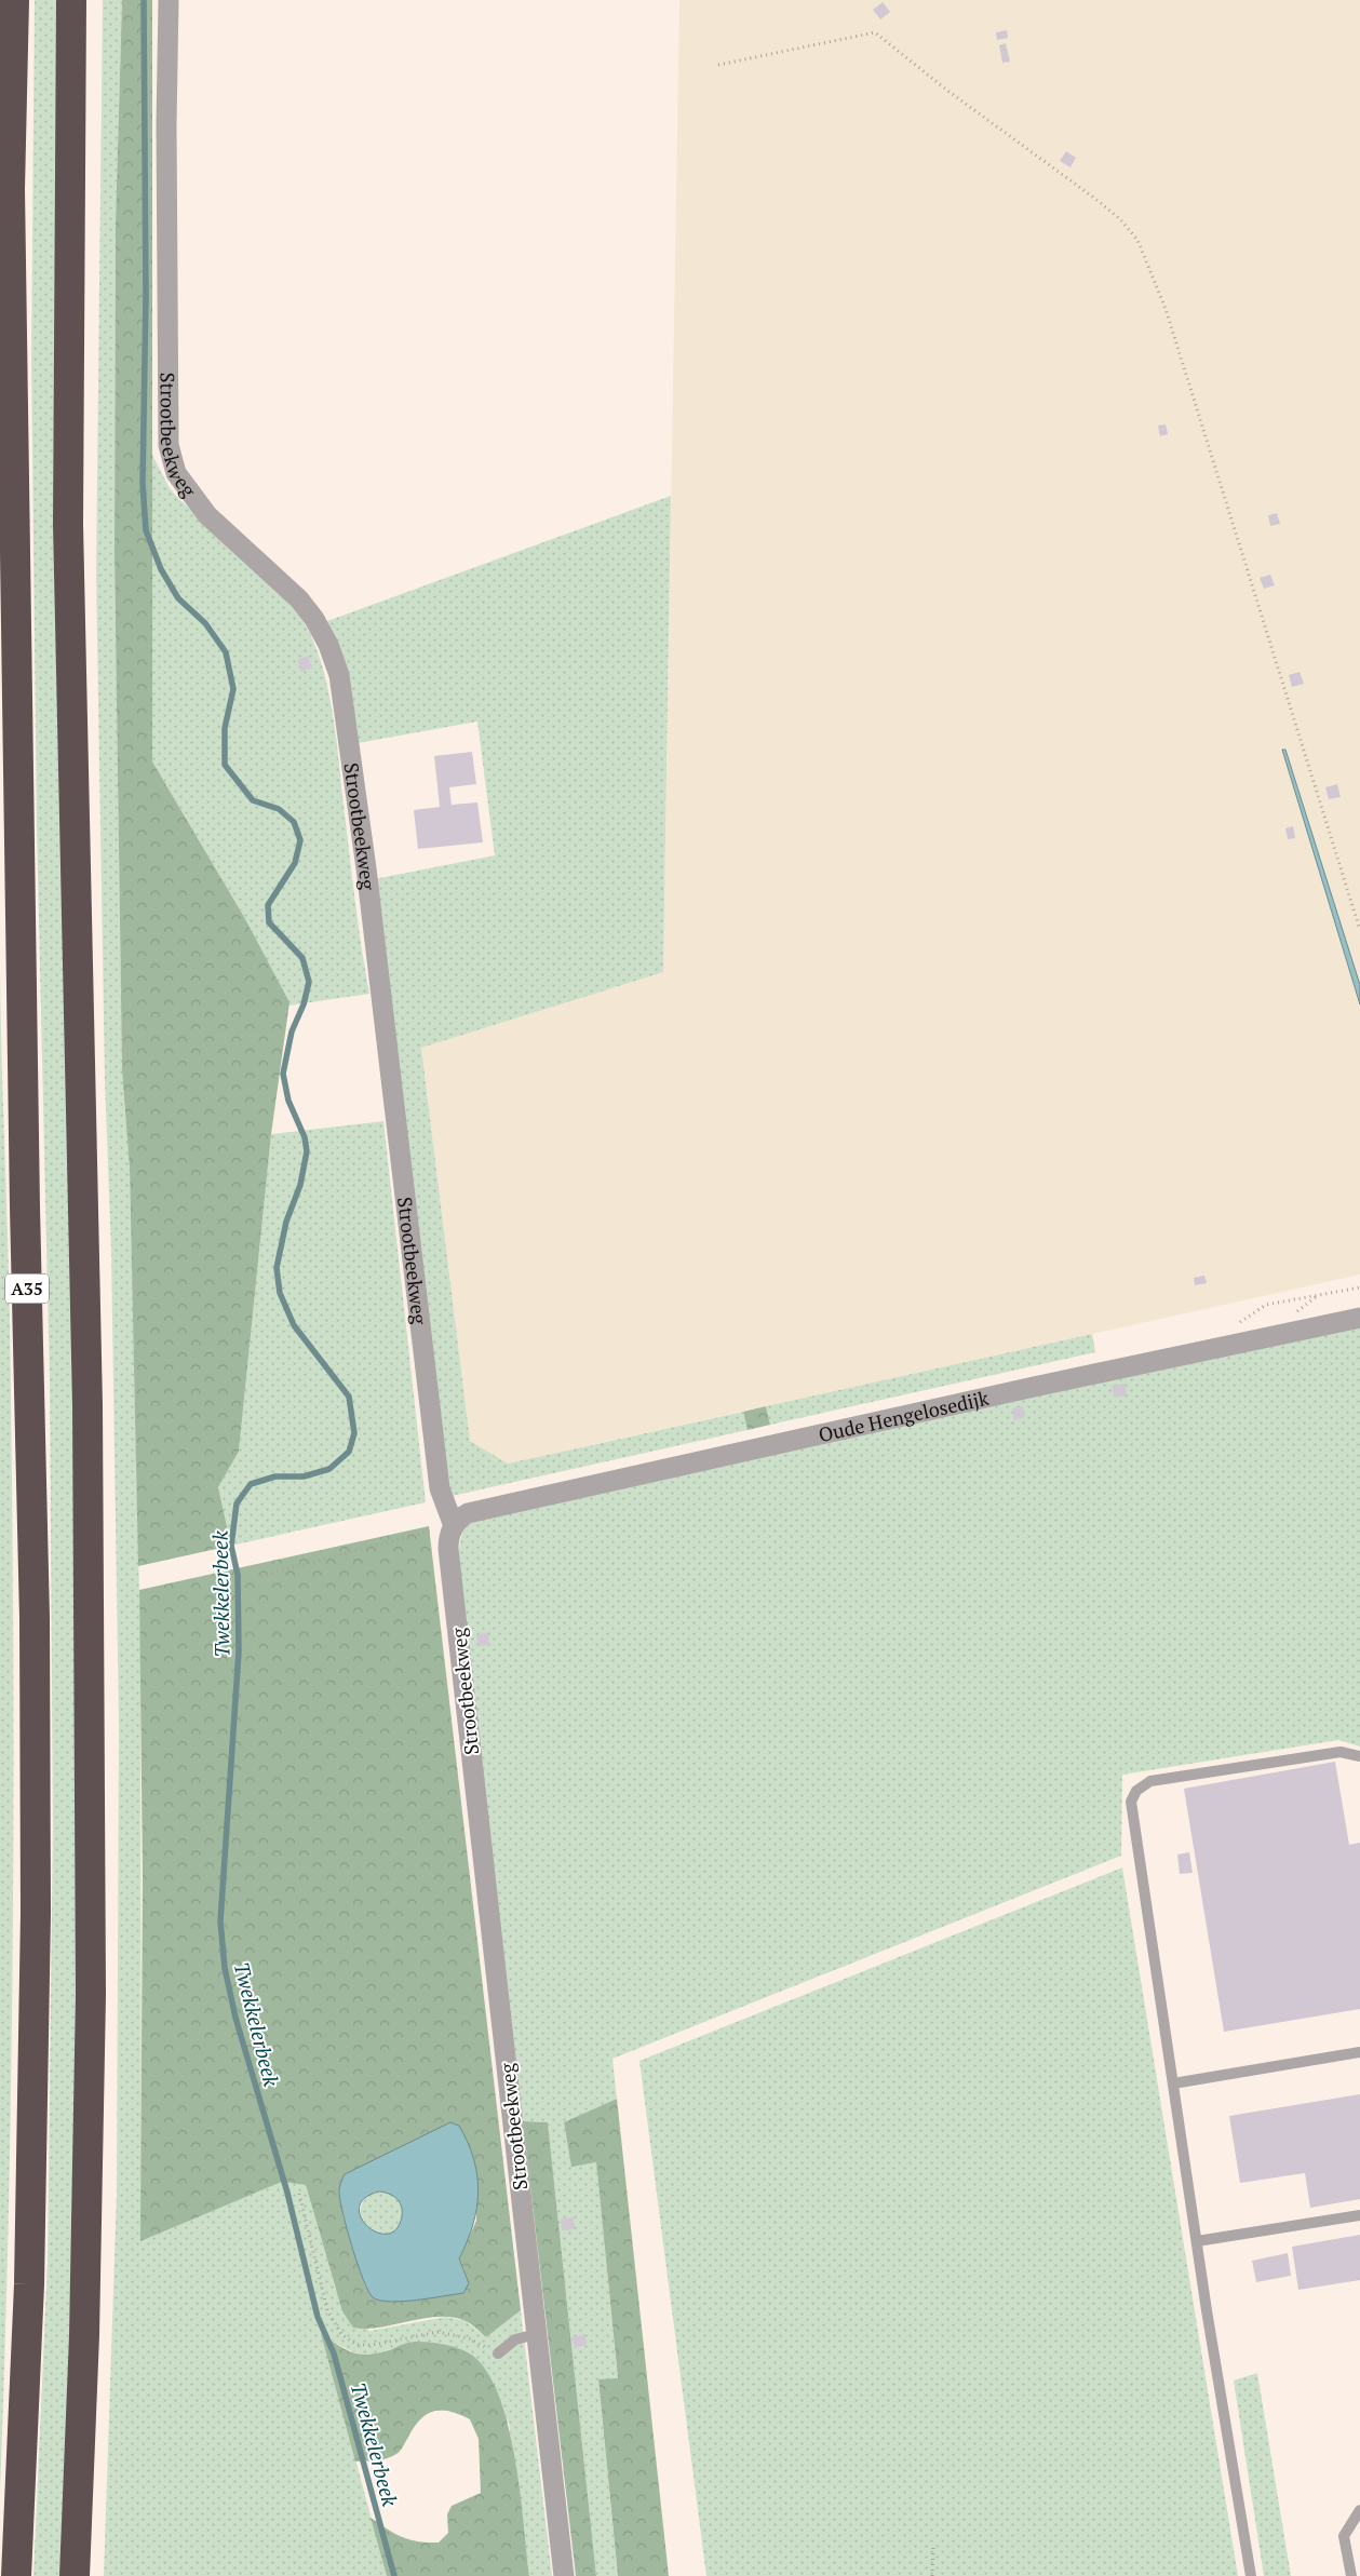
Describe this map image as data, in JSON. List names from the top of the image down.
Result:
{
  "streets": {
    "highway": ["A35"],
    "street": ["Strootbeekweg", "Oude Hengelosedijk"]
  },
  "crossings": [
    ["Strootbeekweg", "Oude Hengelosedijk"]
  ],
  "water": ["Twekkelerbeek"]
}
